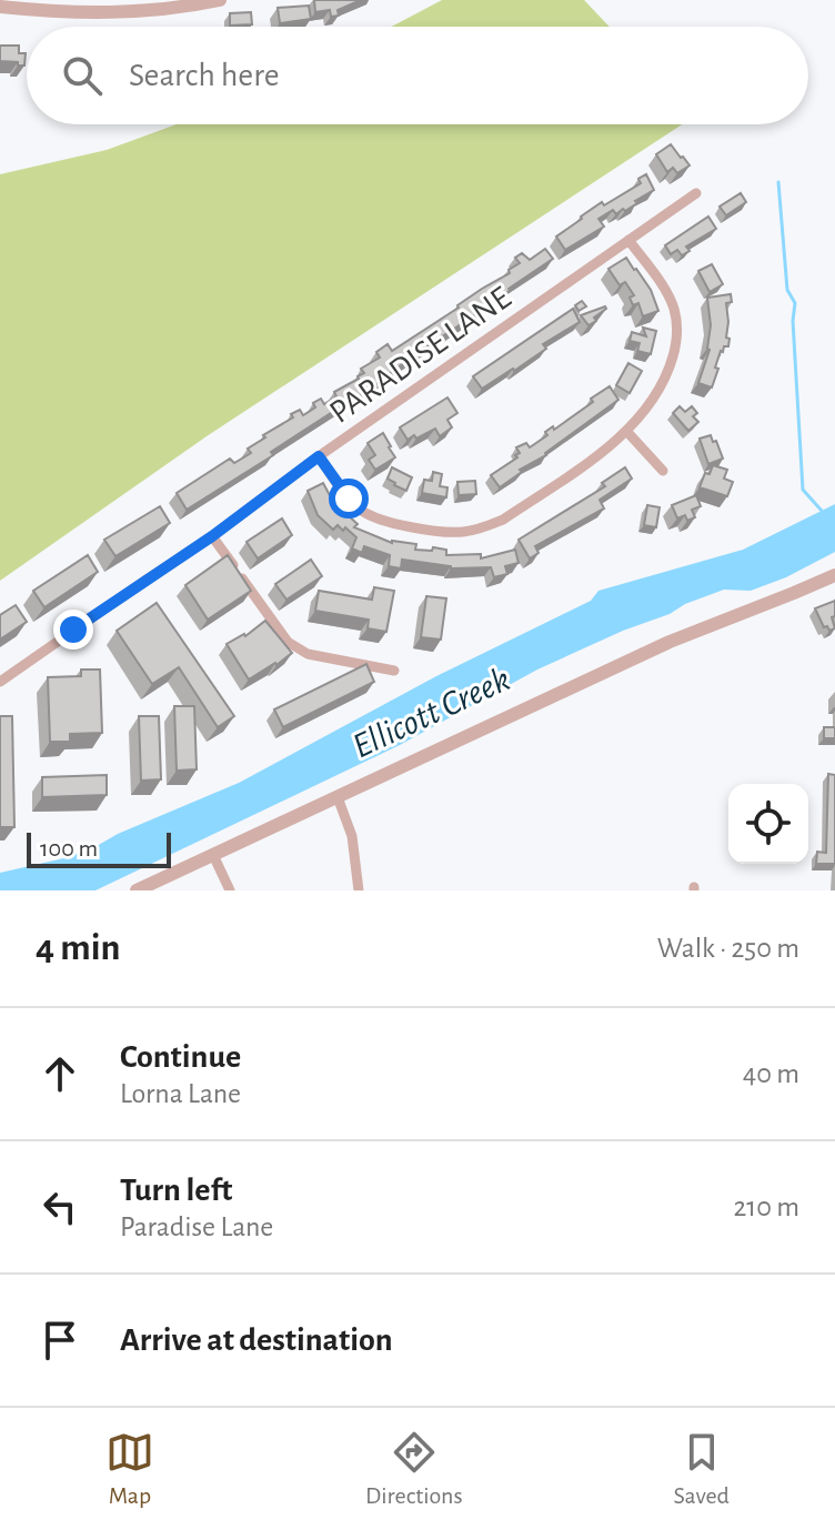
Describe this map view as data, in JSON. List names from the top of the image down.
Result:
{
  "streets": {
    "street": ["PARADISE LANE"]
  },
  "water": ["Ellicott Creek"],
  "scale_bar": "100 m",
  "page": {
    "search": "Search here",
    "scale": "100 m",
    "heading": ["4 min", "Walk · 250 m"],
    "list": [
      ["Continue", "Lorna Lane", "40 m"],
      ["Turn left", "Paradise Lane", "210 m"],
      "Arrive at destination"
    ],
    "nav": ["Map", "Directions", "Saved"]
  }
}
